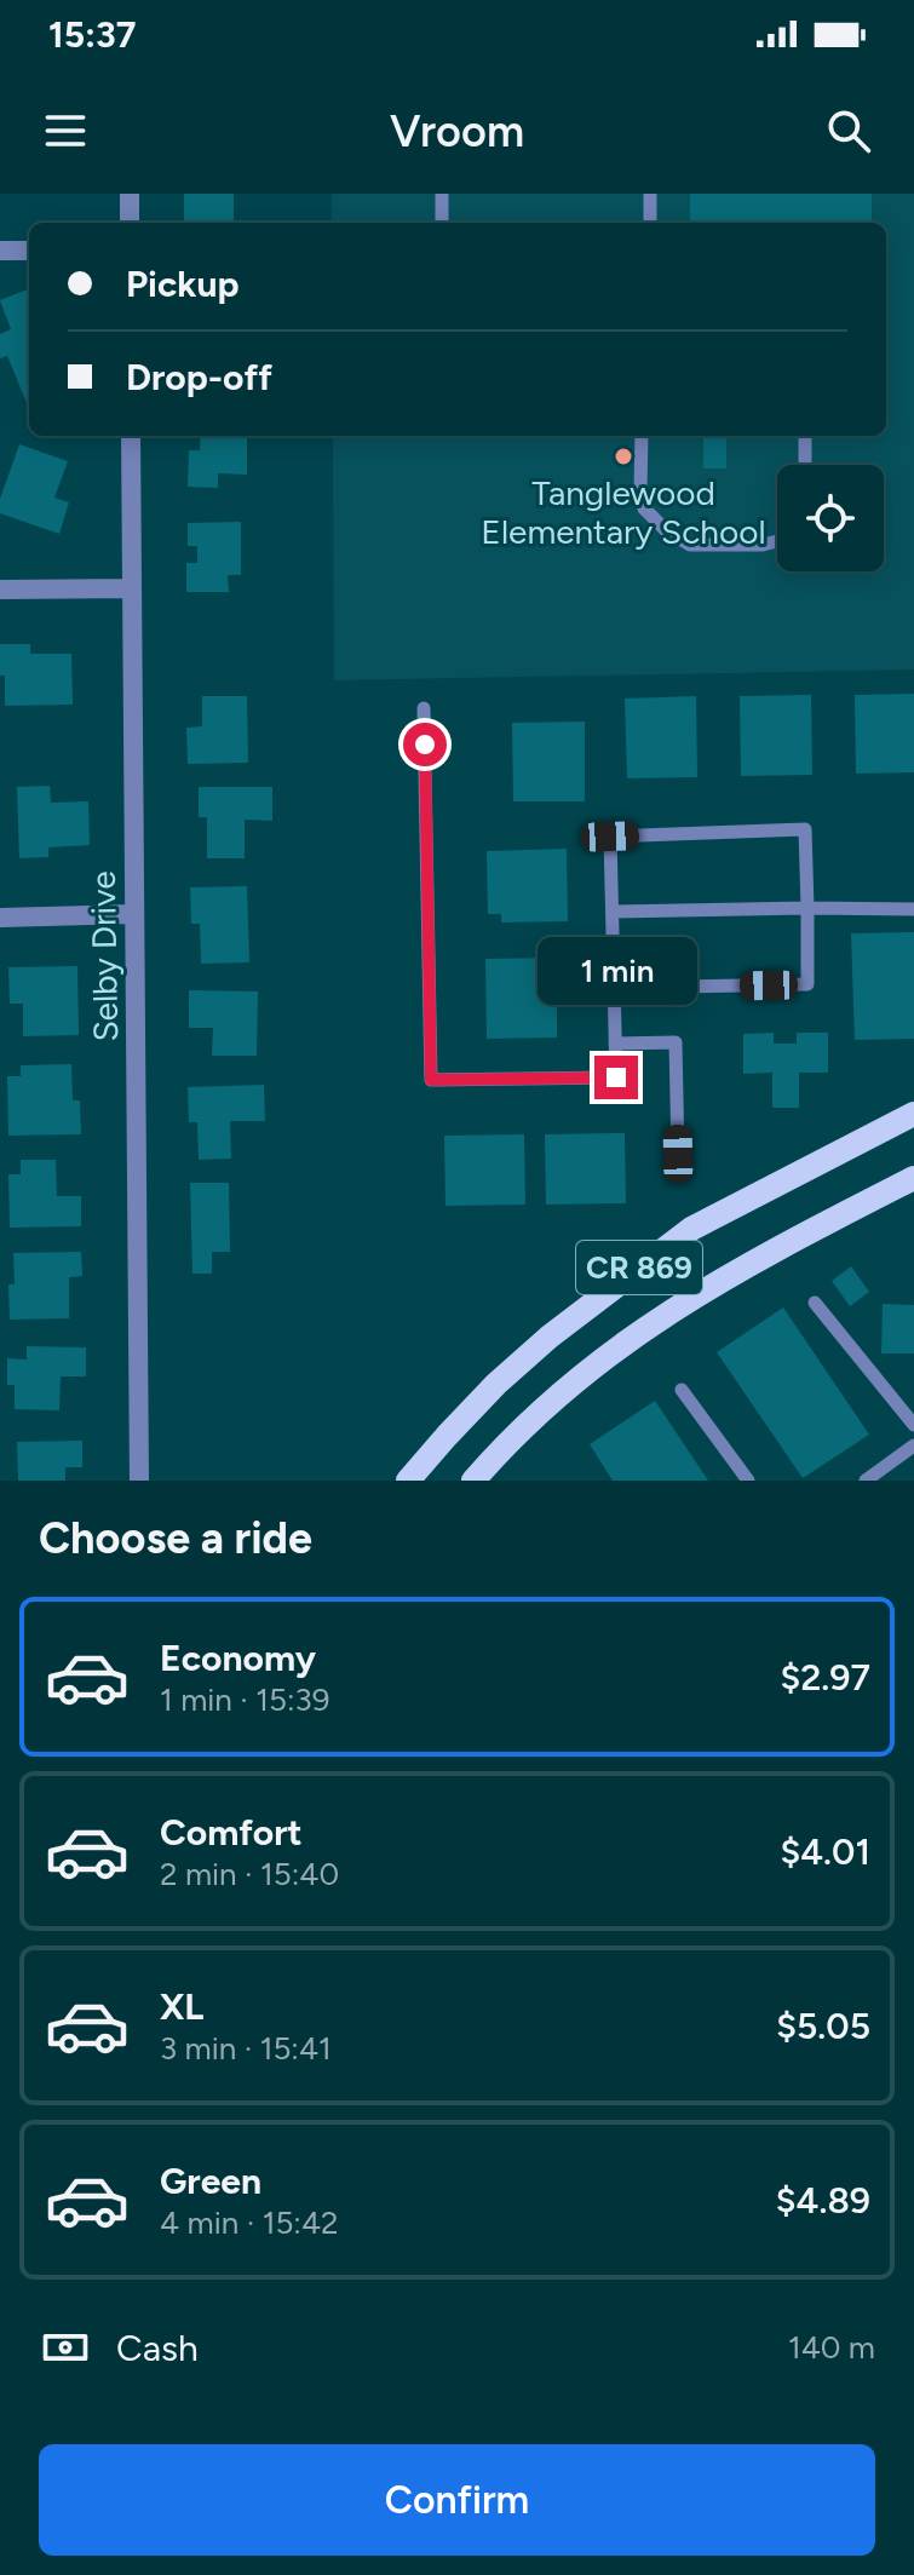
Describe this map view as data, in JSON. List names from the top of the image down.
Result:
{
  "streets": {
    "main road": ["CR 869"],
    "street": ["Selby Drive"]
  },
  "places": ["Tanglewood Elementary School"],
  "page": {
    "status": "15:37",
    "header": "Vroom",
    "banner": ["Pickup", "Drop-off"],
    "bubble": "1 min",
    "heading": "Choose a ride",
    "list": [
      {
        "name": "Economy",
        "note": "1 min · 15:39",
        "value": "$2.97"
      },
      {
        "name": "Comfort",
        "note": "2 min · 15:40",
        "value": "$4.01"
      },
      {
        "name": "XL",
        "note": "3 min · 15:41",
        "value": "$5.05"
      },
      {
        "name": "Green",
        "note": "4 min · 15:42",
        "value": "$4.89"
      }
    ],
    "pay": ["Cash", "140 m"],
    "buttons": "Confirm"
  }
}
